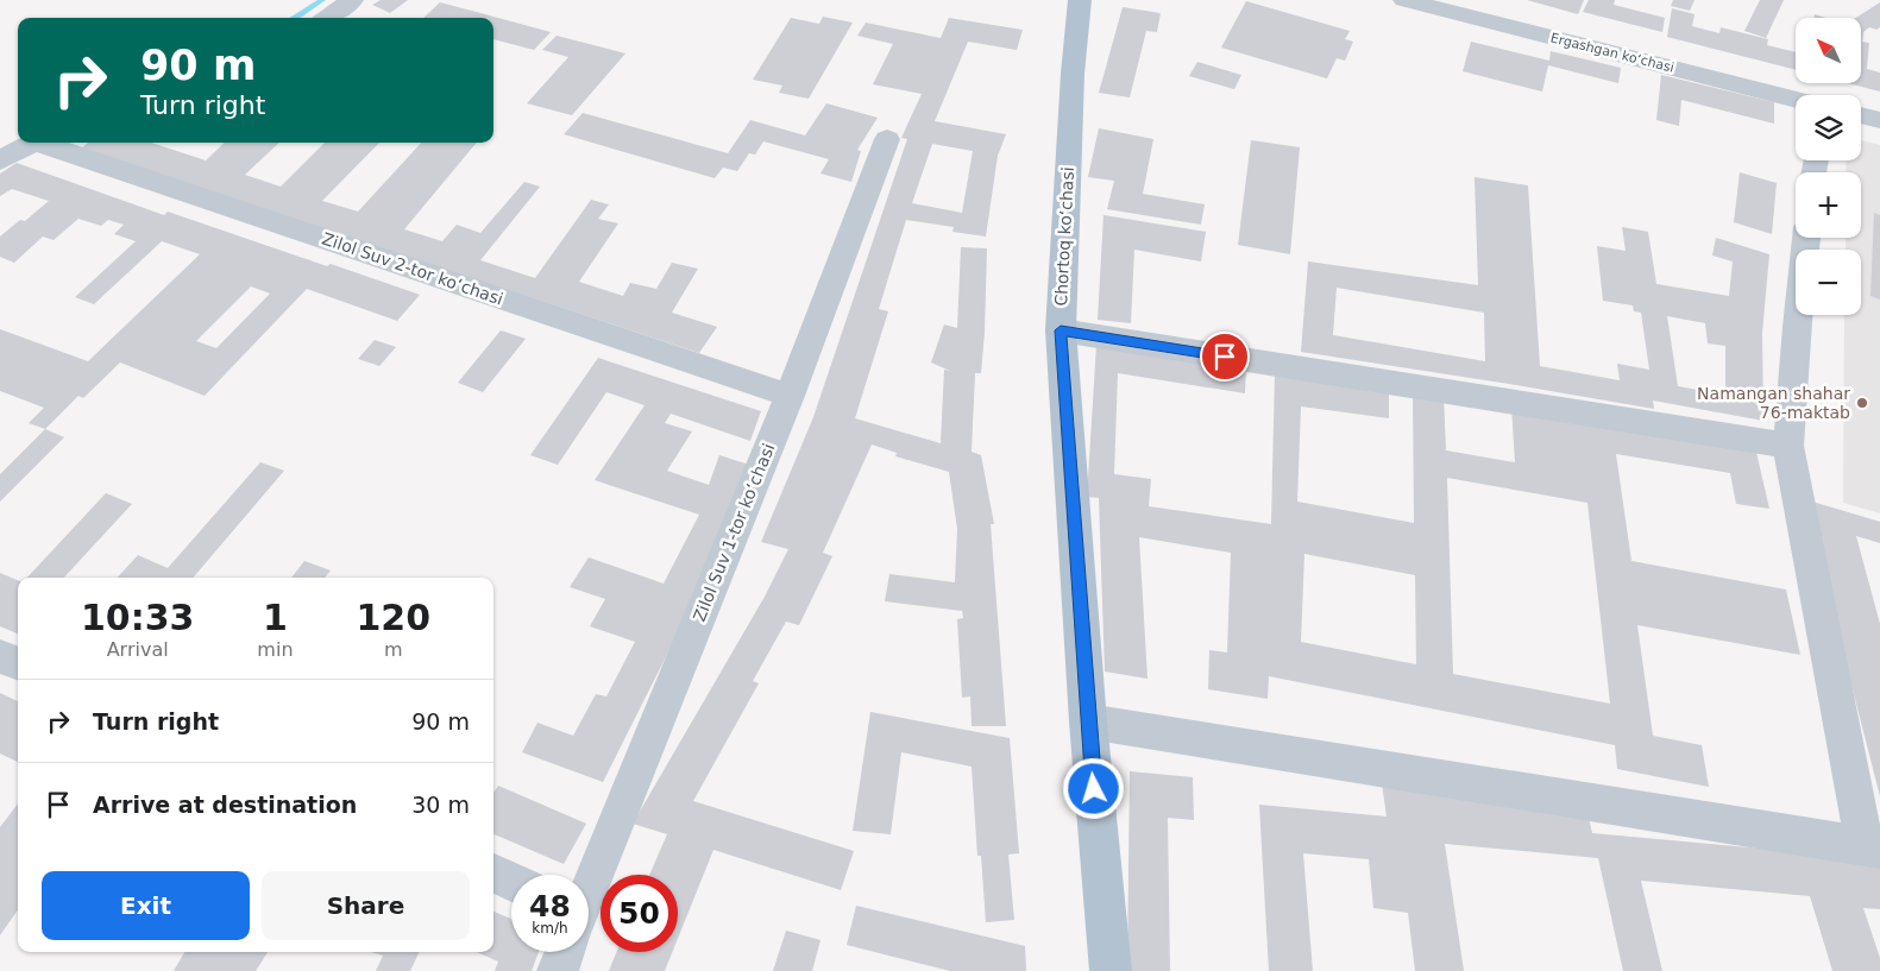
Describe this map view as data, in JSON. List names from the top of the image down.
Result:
{
  "streets": {
    "main road": ["Chortoq koʻchasi"],
    "street": ["Ergashgan koʻchasi", "Zilol Suv 2-tor koʻchasi", "Zilol Suv 1-tor koʻchasi"]
  },
  "crossings": [
    ["Zilol Suv 2-tor koʻchasi", "Zilol Suv 1-tor koʻchasi"]
  ],
  "places": ["Namangan shahar 76-maktab"],
  "north": "top left",
  "page": {
    "map_buttons": ["+", "−"],
    "turn": ["90 m", "Turn right"],
    "eta": [
      "10:33",
      "Arrival",
      "1",
      "min",
      "120",
      "m"
    ],
    "list": [
      {
        "name": "Turn right",
        "value": "90 m"
      },
      {
        "name": "Arrive at destination",
        "value": "30 m"
      }
    ],
    "buttons": ["Exit", "Share"],
    "speed": "48 km/h",
    "limit": "50"
  }
}
